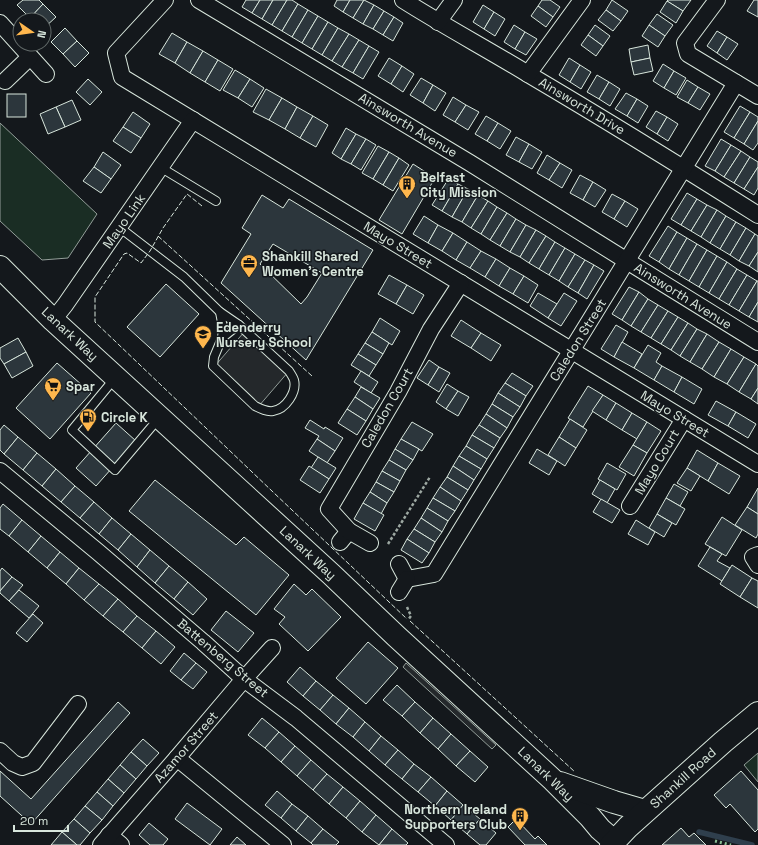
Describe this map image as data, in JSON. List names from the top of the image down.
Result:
{
  "streets": {
    "street": [
      "Ainsworth Drive",
      "Ainsworth Avenue",
      "Mayo Link",
      "Mayo Street",
      "Lanark Way",
      "Caledon Street",
      "Caledon Court",
      "Mayo Court",
      "Battenberg Street",
      "Azamor Street",
      "Shankill Road"
    ]
  },
  "crossings": [
    ["Ainsworth Drive", "Caledon Street"],
    ["Ainsworth Avenue", "Caledon Street"],
    ["Mayo Link", "Mayo Street"],
    ["Mayo Link", "Lanark Way"],
    ["Mayo Street", "Caledon Street"],
    ["Mayo Street", "Caledon Court"],
    ["Mayo Street", "Mayo Court"],
    ["Lanark Way", "Shankill Road"],
    ["Battenberg Street", "Azamor Street"]
  ],
  "places": {
    "building": ["Belfast City Mission", "Northern Ireland Supporters Club"],
    "office": ["Shankill Shared Women's Centre"],
    "school or university": ["Edenderry Nursery School"],
    "supermarket": ["Spar"],
    "fuel station": ["Circle K"]
  },
  "scale_bar": "20 m",
  "north": "right"
}
